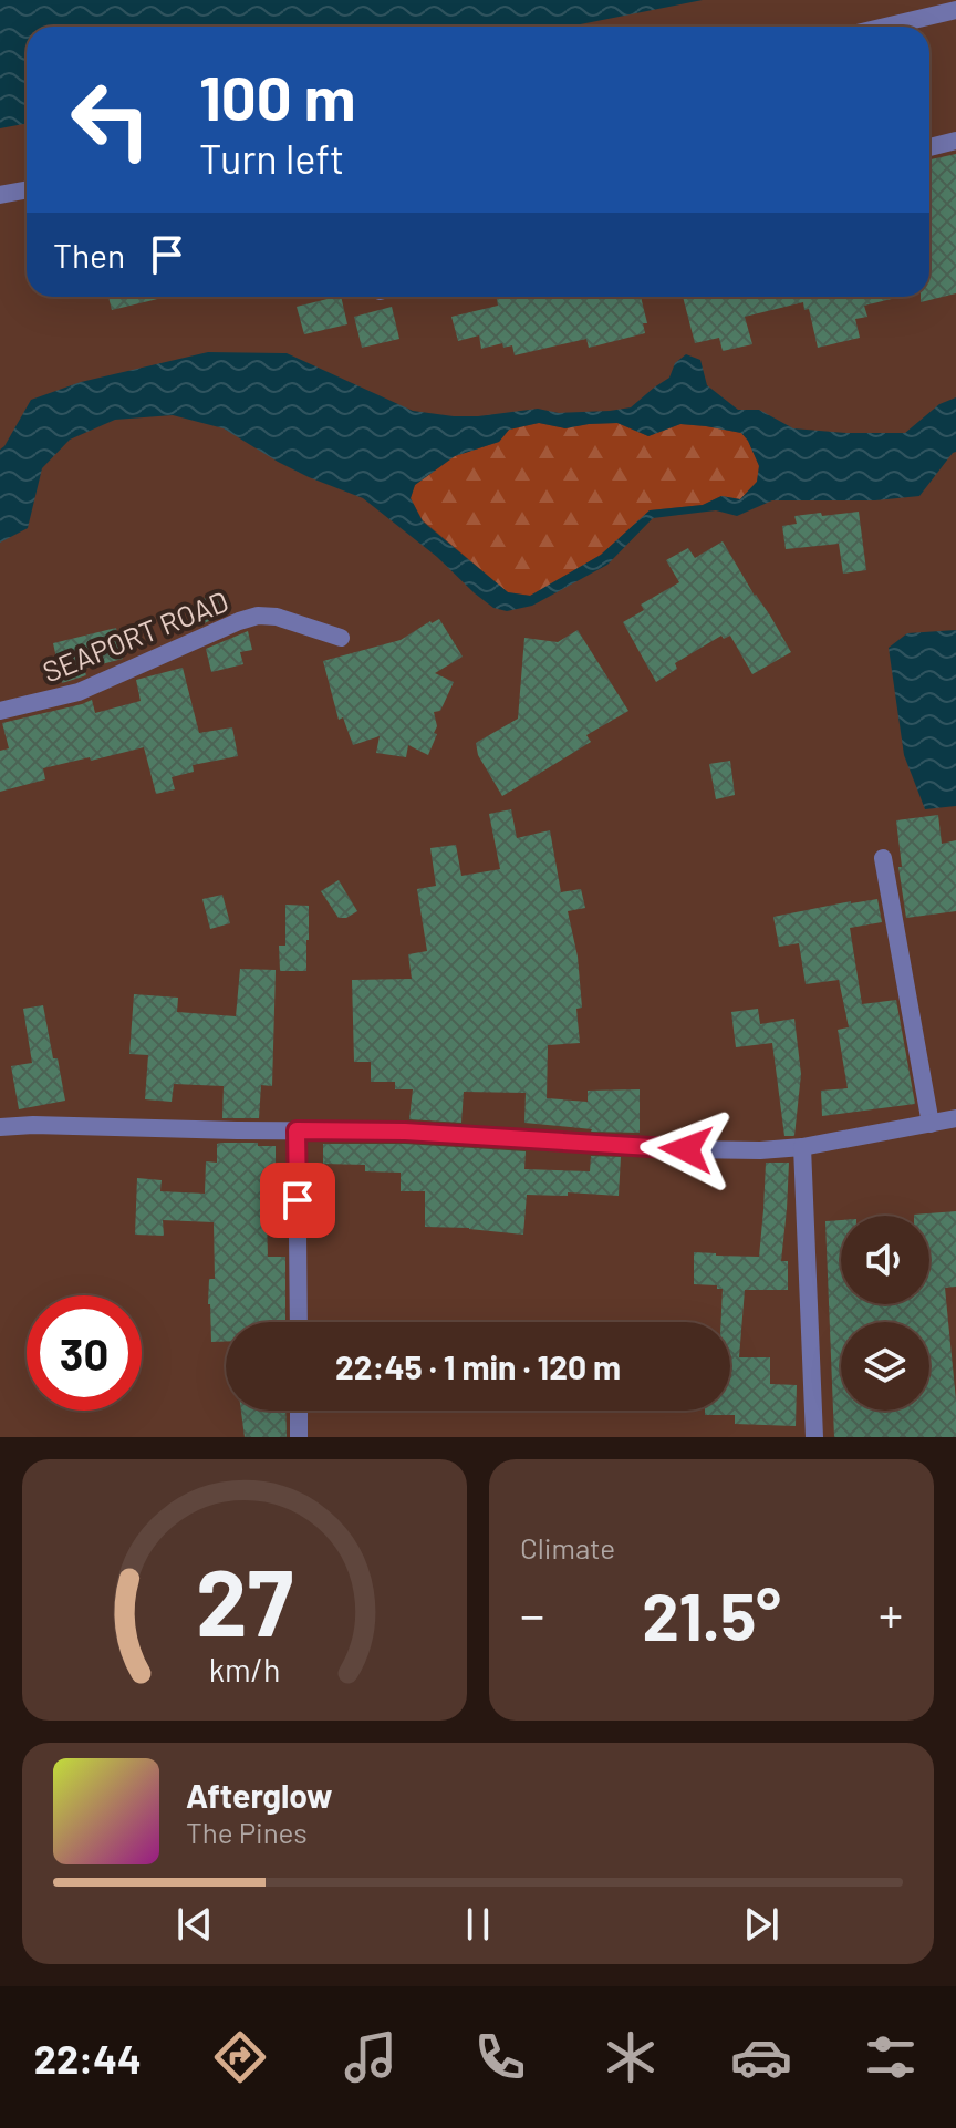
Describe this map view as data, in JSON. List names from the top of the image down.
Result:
{
  "streets": {
    "street": ["SEAPORT ROAD"]
  },
  "page": {
    "turn": ["100 m", "Turn left"],
    "then": "Then",
    "limit": "30",
    "trip": "22:45 · 1 min · 120 m",
    "tile": "Climate",
    "heat": ["−", "21.5°", "+"],
    "song": ["Afterglow", "The Pines"],
    "tabs": "22:44",
    "gauge": ["27", "km/h"]
  }
}
